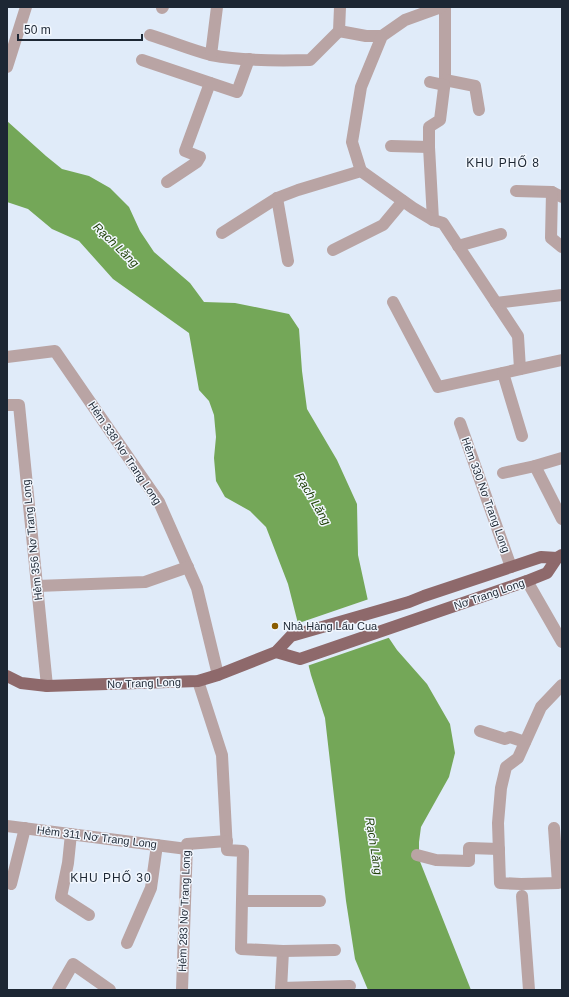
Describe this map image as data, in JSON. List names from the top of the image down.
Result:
{
  "streets": {
    "main road": ["Nơ Trang Long"],
    "street": [
      "Hẻm 338 Nơ Trang Long",
      "Hẻm 330 Nơ Trang Long",
      "Hẻm 356 Nơ Trang Long",
      "Hẻm 311 Nơ Trang Long",
      "Hẻm 283 Nơ Trang Long"
    ]
  },
  "crossings": [
    ["Hẻm 338 Nơ Trang Long", "Nơ Trang Long"],
    ["Hẻm 330 Nơ Trang Long", "Nơ Trang Long"],
    ["Hẻm 356 Nơ Trang Long", "Nơ Trang Long"],
    ["Hẻm 311 Nơ Trang Long", "Hẻm 283 Nơ Trang Long"]
  ],
  "districts": ["KHU PHỐ 8", "KHU PHỐ 30"],
  "water": ["Rạch Lăng"],
  "places": ["Nhà Hàng Lẩu Cua"],
  "scale_bar": "50 m"
}
